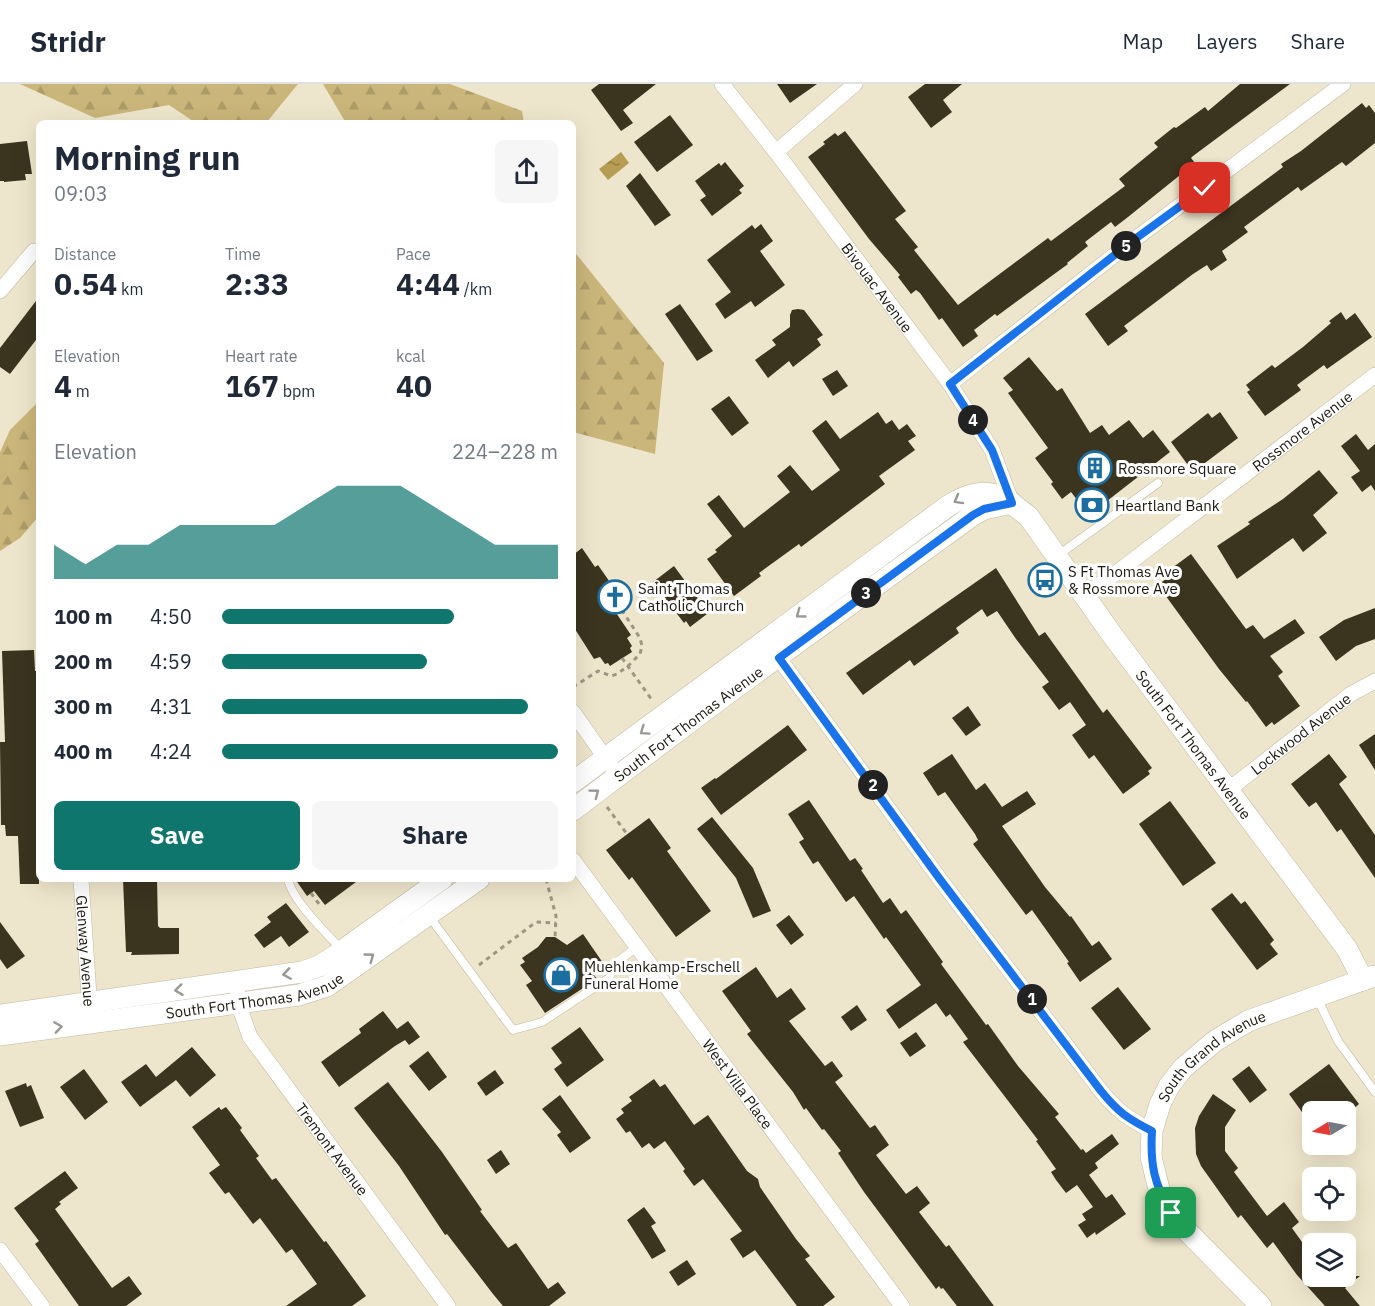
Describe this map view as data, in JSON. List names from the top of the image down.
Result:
{
  "streets": {
    "main road": ["South Fort Thomas Avenue", "South Grand Avenue"],
    "street": [
      "Bivouac Avenue",
      "Rossmore Avenue",
      "Lockwood Avenue",
      "Glenway Avenue",
      "West Villa Place",
      "Tremont Avenue"
    ]
  },
  "crossings": [
    ["Bivouac Avenue", "South Fort Thomas Avenue"],
    ["Rossmore Avenue", "South Fort Thomas Avenue"],
    ["South Fort Thomas Avenue", "Lockwood Avenue"],
    ["South Fort Thomas Avenue", "Glenway Avenue"],
    ["South Fort Thomas Avenue", "South Grand Avenue"],
    ["South Fort Thomas Avenue", "Tremont Avenue"]
  ],
  "places": {
    "building": ["Rossmore Square"],
    "bank": ["Heartland Bank"],
    "bus stop": ["S Ft Thomas Ave & Rossmore Ave"],
    "church": ["Saint Thomas Catholic Church"],
    "shop": ["Muehlenkamp-Erschell Funeral Home"]
  },
  "north": "left",
  "page": {
    "header": "Stridr",
    "nav": ["Map", "Layers", "Share"],
    "heading": ["Morning run", "09:03"],
    "stats": [
      ["Distance", "0.54 km"],
      ["Time", "2:33"],
      ["Pace", "4:44 /km"],
      ["Elevation", "4 m"],
      ["Heart rate", "167 bpm"],
      ["kcal", "40"]
    ],
    "pins": [
      "5",
      "4",
      "3",
      "2",
      "1"
    ],
    "chart": ["Elevation", "224–228 m"],
    "list": [
      {
        "name": "100 m",
        "note": "4:50"
      },
      {
        "name": "200 m",
        "note": "4:59"
      },
      {
        "name": "300 m",
        "note": "4:31"
      },
      {
        "name": "400 m",
        "note": "4:24"
      }
    ],
    "buttons": ["Save", "Share"]
  }
}
